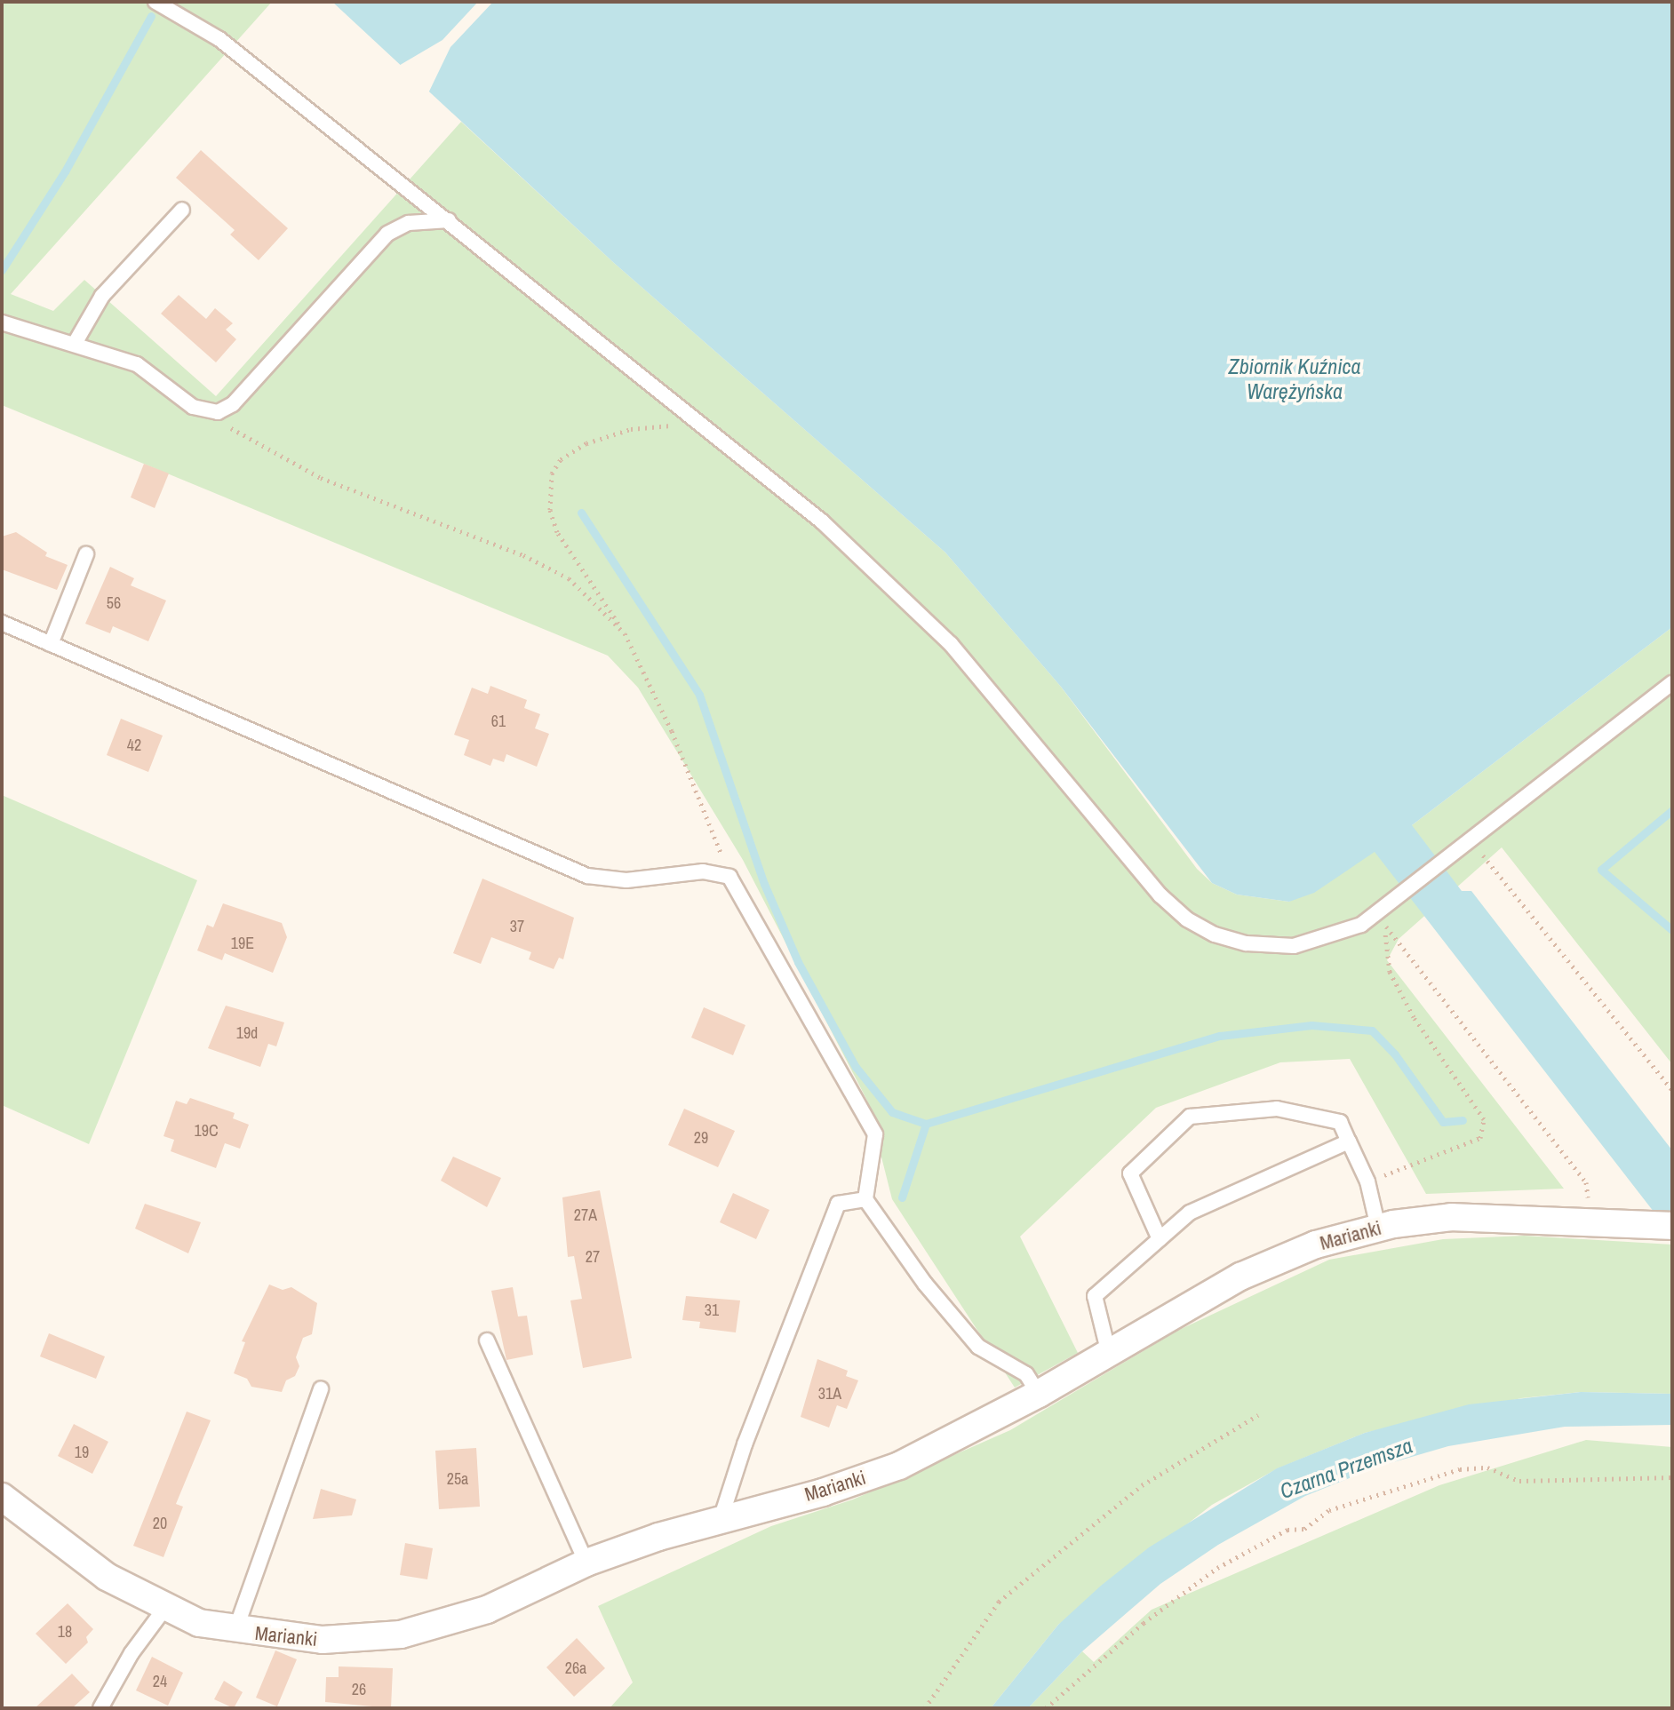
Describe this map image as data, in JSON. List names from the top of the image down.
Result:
{
  "streets": {
    "street": ["Marianki"]
  },
  "water": ["Zbiornik Kuźnica Warężyńska", "Czarna Przemsza"],
  "house_numbers": [
    "56",
    "61",
    "42",
    "37",
    "19E",
    "19d",
    "19C",
    "29",
    "27A",
    "27",
    "31",
    "31A",
    "19",
    "25a",
    "20",
    "18",
    "26a",
    "24",
    "26"
  ]
}
